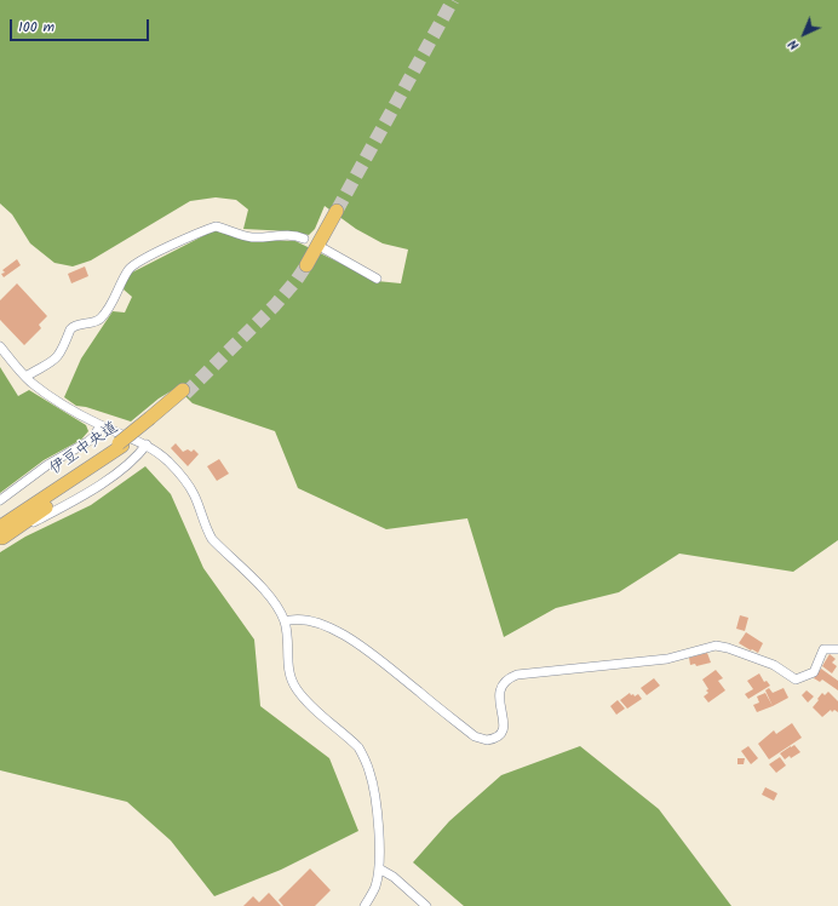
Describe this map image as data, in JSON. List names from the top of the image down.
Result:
{
  "streets": {
    "highway": ["伊豆中央道"]
  },
  "scale_bar": "100 m",
  "north": "bottom left"
}
